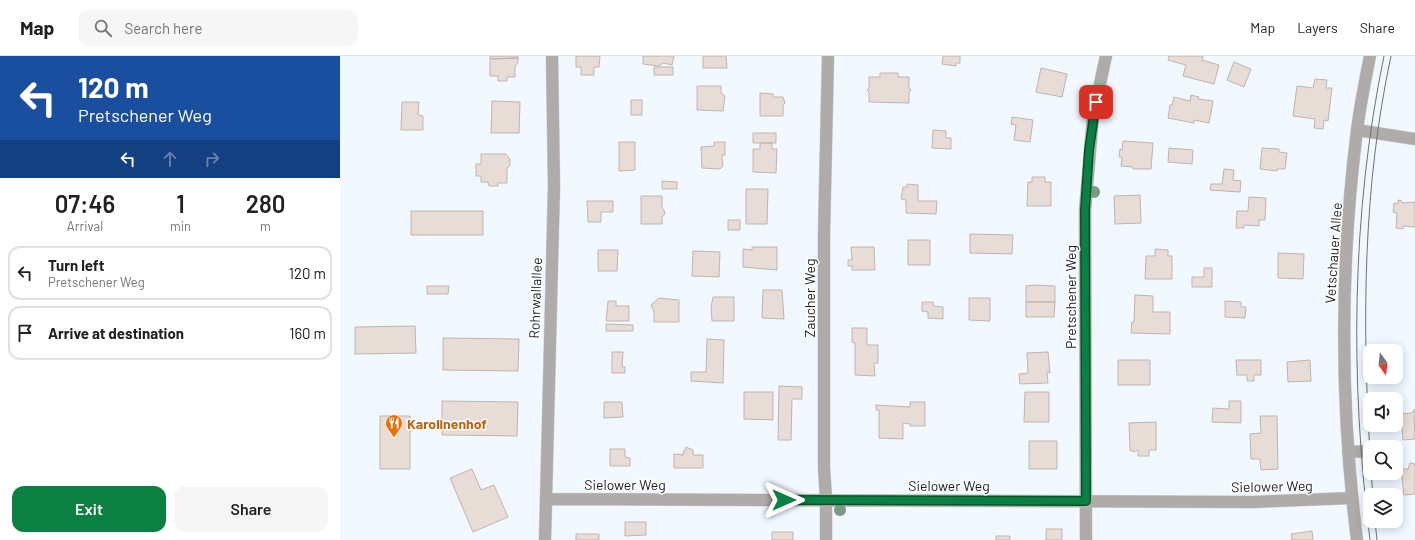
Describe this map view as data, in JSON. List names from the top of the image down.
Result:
{
  "streets": {
    "street": [
      "Vetschauer Allee",
      "Pretschener Weg",
      "Rohrwallallee",
      "Zaucher Weg",
      "Sielower Weg"
    ]
  },
  "crossings": [
    ["Vetschauer Allee", "Sielower Weg"],
    ["Pretschener Weg", "Sielower Weg"],
    ["Rohrwallallee", "Sielower Weg"],
    ["Zaucher Weg", "Sielower Weg"]
  ],
  "places": {
    "restaurant": ["Karolinenhof"]
  },
  "north": "bottom",
  "page": {
    "header": "Map",
    "search": "Search here",
    "nav": ["Map", "Layers", "Share"],
    "turn": ["120 m", "Pretschener Weg"],
    "eta": [
      "07:46",
      "Arrival",
      "1",
      "min",
      "280",
      "m"
    ],
    "list": [
      {
        "name": "Turn left",
        "note": "Pretschener Weg",
        "value": "120 m"
      },
      {
        "name": "Arrive at destination",
        "value": "160 m"
      }
    ],
    "buttons": ["Exit", "Share"]
  }
}
